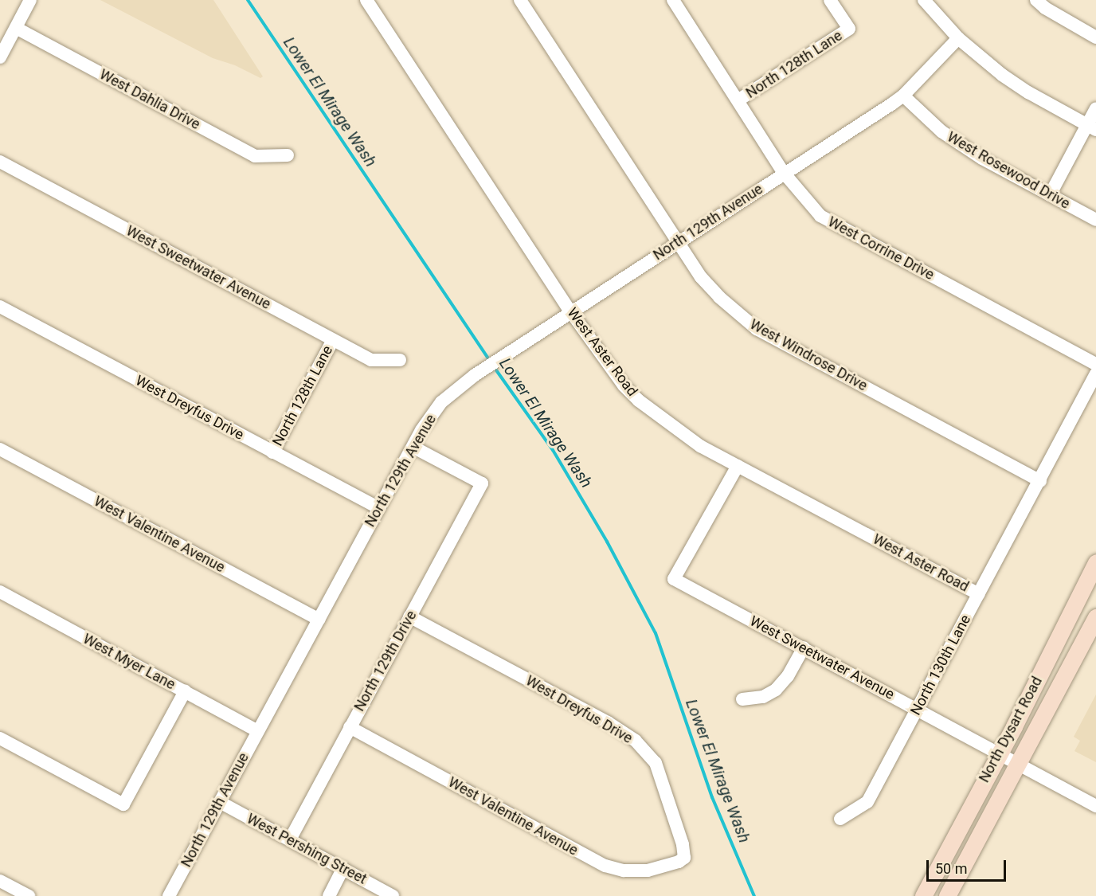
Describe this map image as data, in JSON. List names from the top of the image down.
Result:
{
  "streets": {
    "main road": ["North Dysart Road"],
    "street": [
      "North 128th Lane",
      "West Dahlia Drive",
      "West Rosewood Drive",
      "North 129th Avenue",
      "West Corrine Drive",
      "West Sweetwater Avenue",
      "West Aster Road",
      "West Windrose Drive",
      "West Dreyfus Drive",
      "West Valentine Avenue",
      "North 129th Drive",
      "West Myer Lane",
      "North 130th Lane",
      "West Pershing Street"
    ]
  },
  "crossings": [
    ["North 128th Lane", "West Corrine Drive"],
    ["North 128th Lane", "West Sweetwater Avenue"],
    ["North 128th Lane", "West Dreyfus Drive"],
    ["West Rosewood Drive", "North 129th Avenue"],
    ["North 129th Avenue", "West Corrine Drive"],
    ["North 129th Avenue", "West Aster Road"],
    ["North 129th Avenue", "West Windrose Drive"],
    ["North 129th Avenue", "West Dreyfus Drive"],
    ["North 129th Avenue", "West Valentine Avenue"],
    ["North 129th Avenue", "North 129th Drive"],
    ["North 129th Avenue", "West Myer Lane"],
    ["North 129th Avenue", "West Pershing Street"],
    ["West Sweetwater Avenue", "West Aster Road"],
    ["West Sweetwater Avenue", "North 130th Lane"],
    ["West Sweetwater Avenue", "North Dysart Road"],
    ["West Aster Road", "North 130th Lane"],
    ["West Windrose Drive", "North 130th Lane"],
    ["West Dreyfus Drive", "West Valentine Avenue"],
    ["West Dreyfus Drive", "North 129th Drive"],
    ["West Valentine Avenue", "North 129th Drive"],
    ["North 129th Drive", "West Pershing Street"]
  ],
  "water": ["Lower El Mirage Wash"],
  "scale_bar": "50 m"
}
